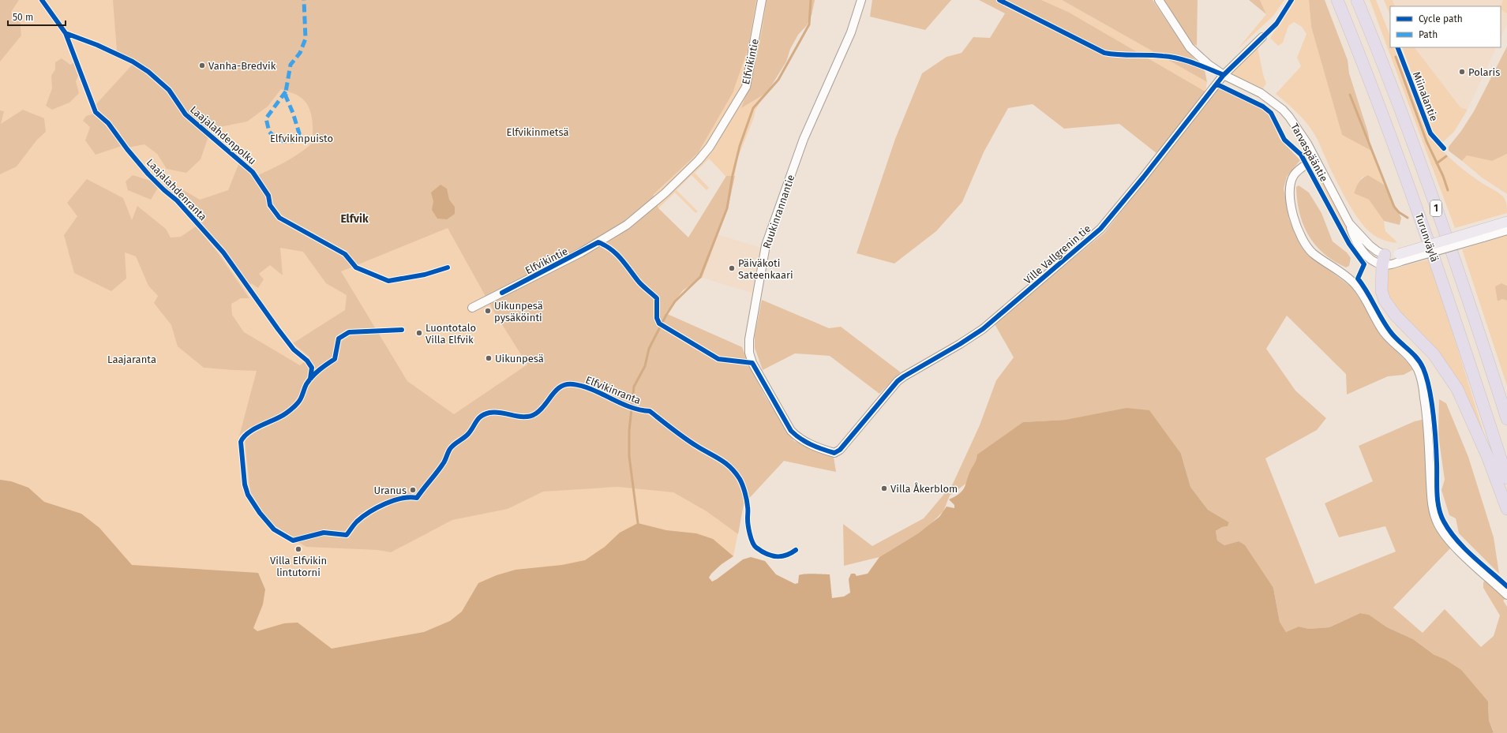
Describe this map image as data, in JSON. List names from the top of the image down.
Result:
{
  "streets": {
    "highway": ["1", "Turunväylä"],
    "street": [
      "Elfvikintie",
      "Tarvaspääntie",
      "Ruukinrannantie",
      "Ville Vallgrenin tie"
    ],
    "cycle path": [
      "Miinalantie",
      "Laajalahdenpolku",
      "Laajalahdenranta",
      "Elfvikinranta"
    ]
  },
  "crossings": [
    ["Tarvaspääntie", "Ville Vallgrenin tie"],
    ["Ruukinrannantie", "Ville Vallgrenin tie"]
  ],
  "districts": ["Elfvik"],
  "parks": ["Elfvikinmetsä", "Elfvikinpuisto", "Laajaranta"],
  "places": [
    "Vanha-Bredvik",
    "Polaris",
    "Päiväkoti Sateenkaari",
    "Uikunpesä pysäköinti",
    "Luontotalo Villa Elfvik",
    "Uikunpesä",
    "Villa Åkerblom",
    "Uranus",
    "Villa Elfvikin lintutorni"
  ],
  "legend": ["Cycle path", "Path"],
  "scale_bar": "50 m"
}
